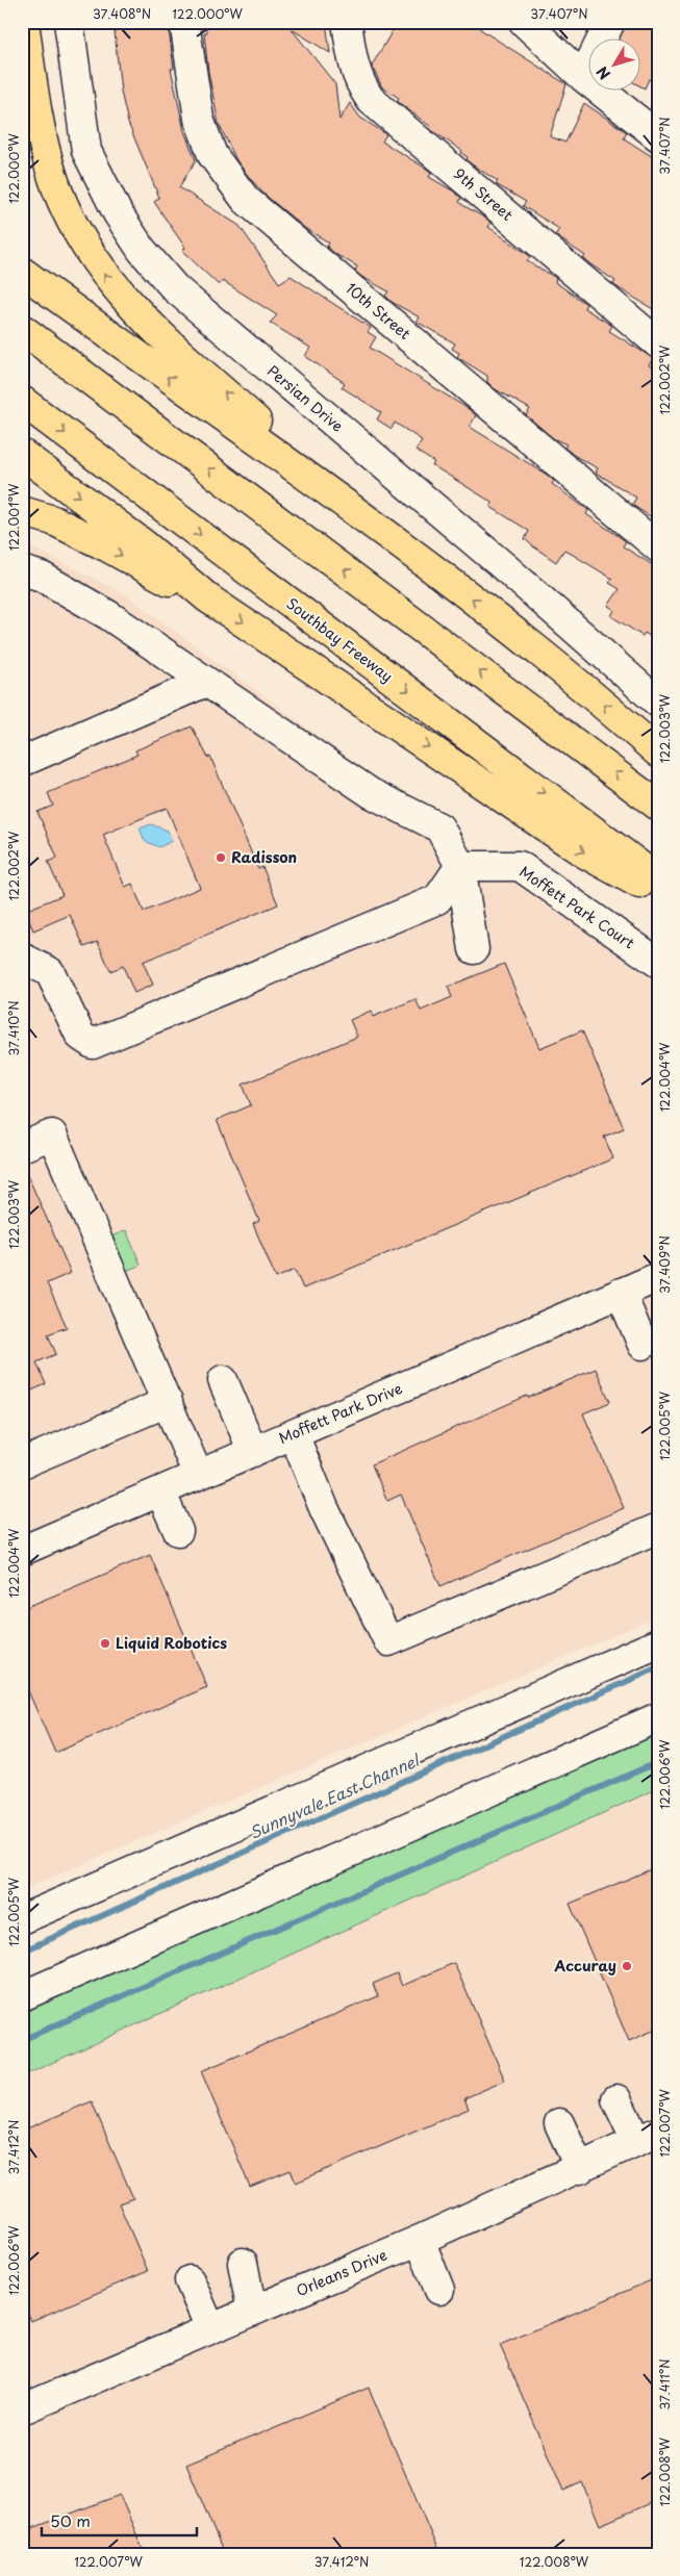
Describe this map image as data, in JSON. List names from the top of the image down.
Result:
{
  "streets": {
    "highway": ["Southbay Freeway"],
    "street": [
      "9th Street",
      "10th Street",
      "Persian Drive",
      "Moffett Park Court",
      "Moffett Park Drive",
      "Orleans Drive"
    ]
  },
  "water": ["Sunnyvale East Channel"],
  "places": ["Radisson", "Liquid Robotics", "Accuray"],
  "scale_bar": "50 m",
  "north": "bottom left",
  "coordinates": [
    "37.408°N",
    "122.000°W",
    "37.407°N",
    "122.002°W",
    "122.001°W",
    "122.003°W",
    "37.410°N",
    "122.004°W",
    "37.409°N",
    "122.005°W",
    "122.006°W",
    "122.007°W",
    "37.412°N",
    "37.411°N",
    "122.008°W"
  ]
}
